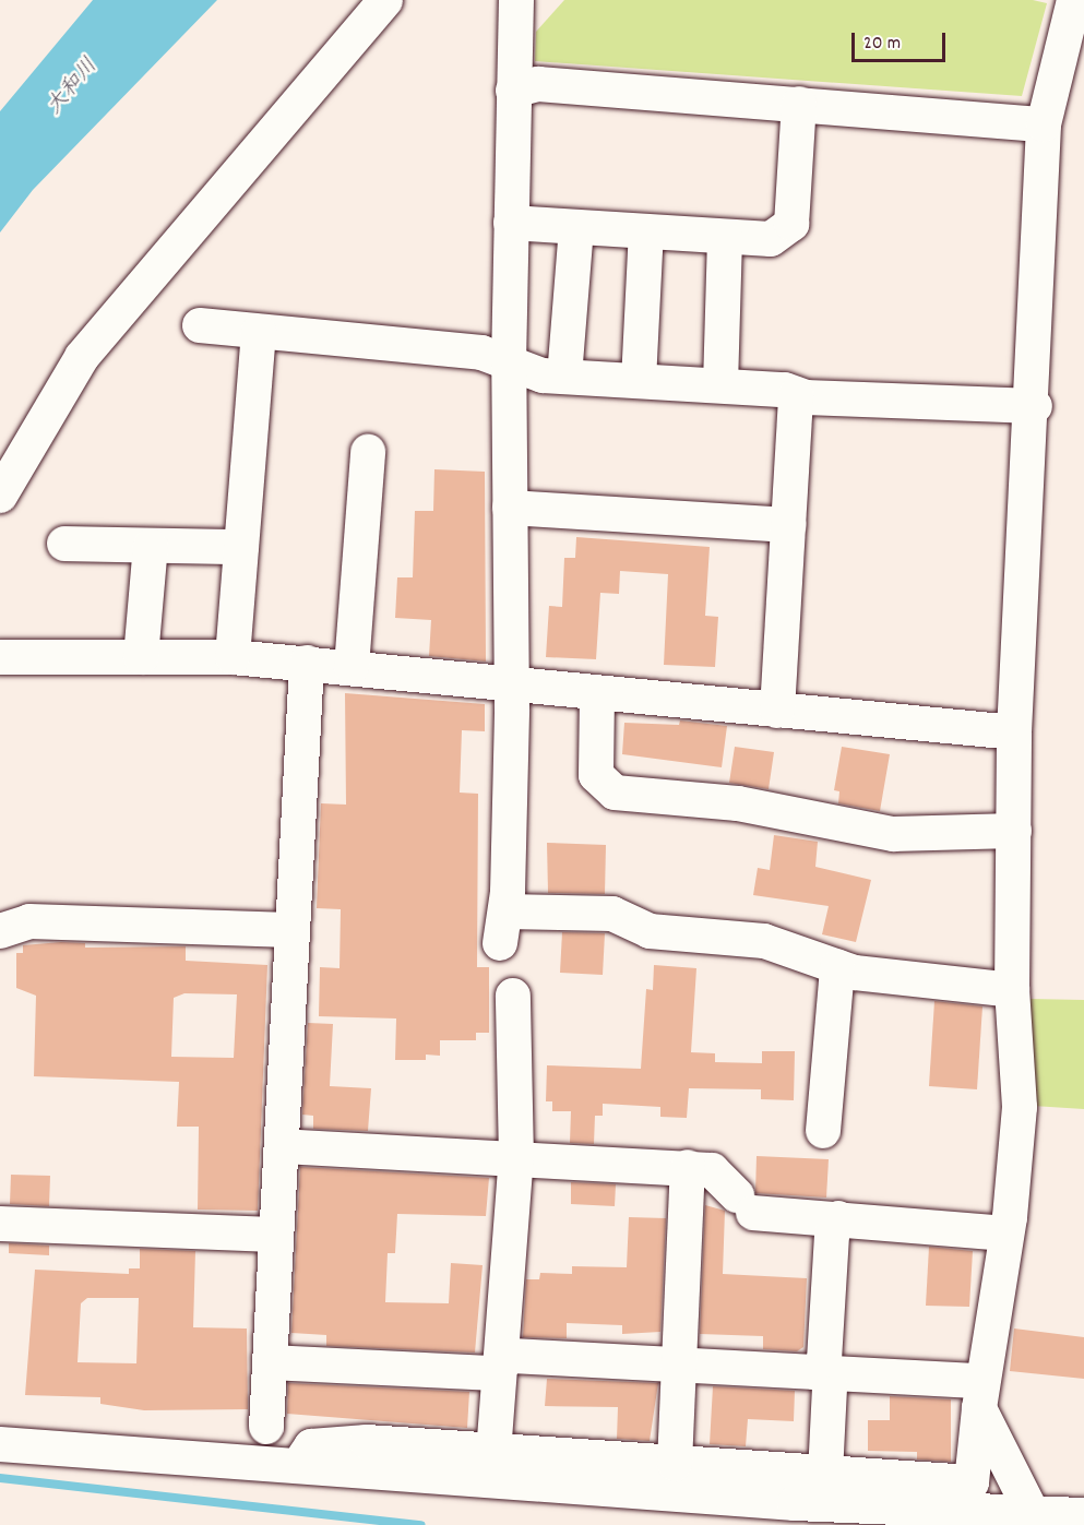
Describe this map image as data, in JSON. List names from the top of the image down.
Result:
{
  "water": ["大和川"],
  "scale_bar": "20 m"
}
